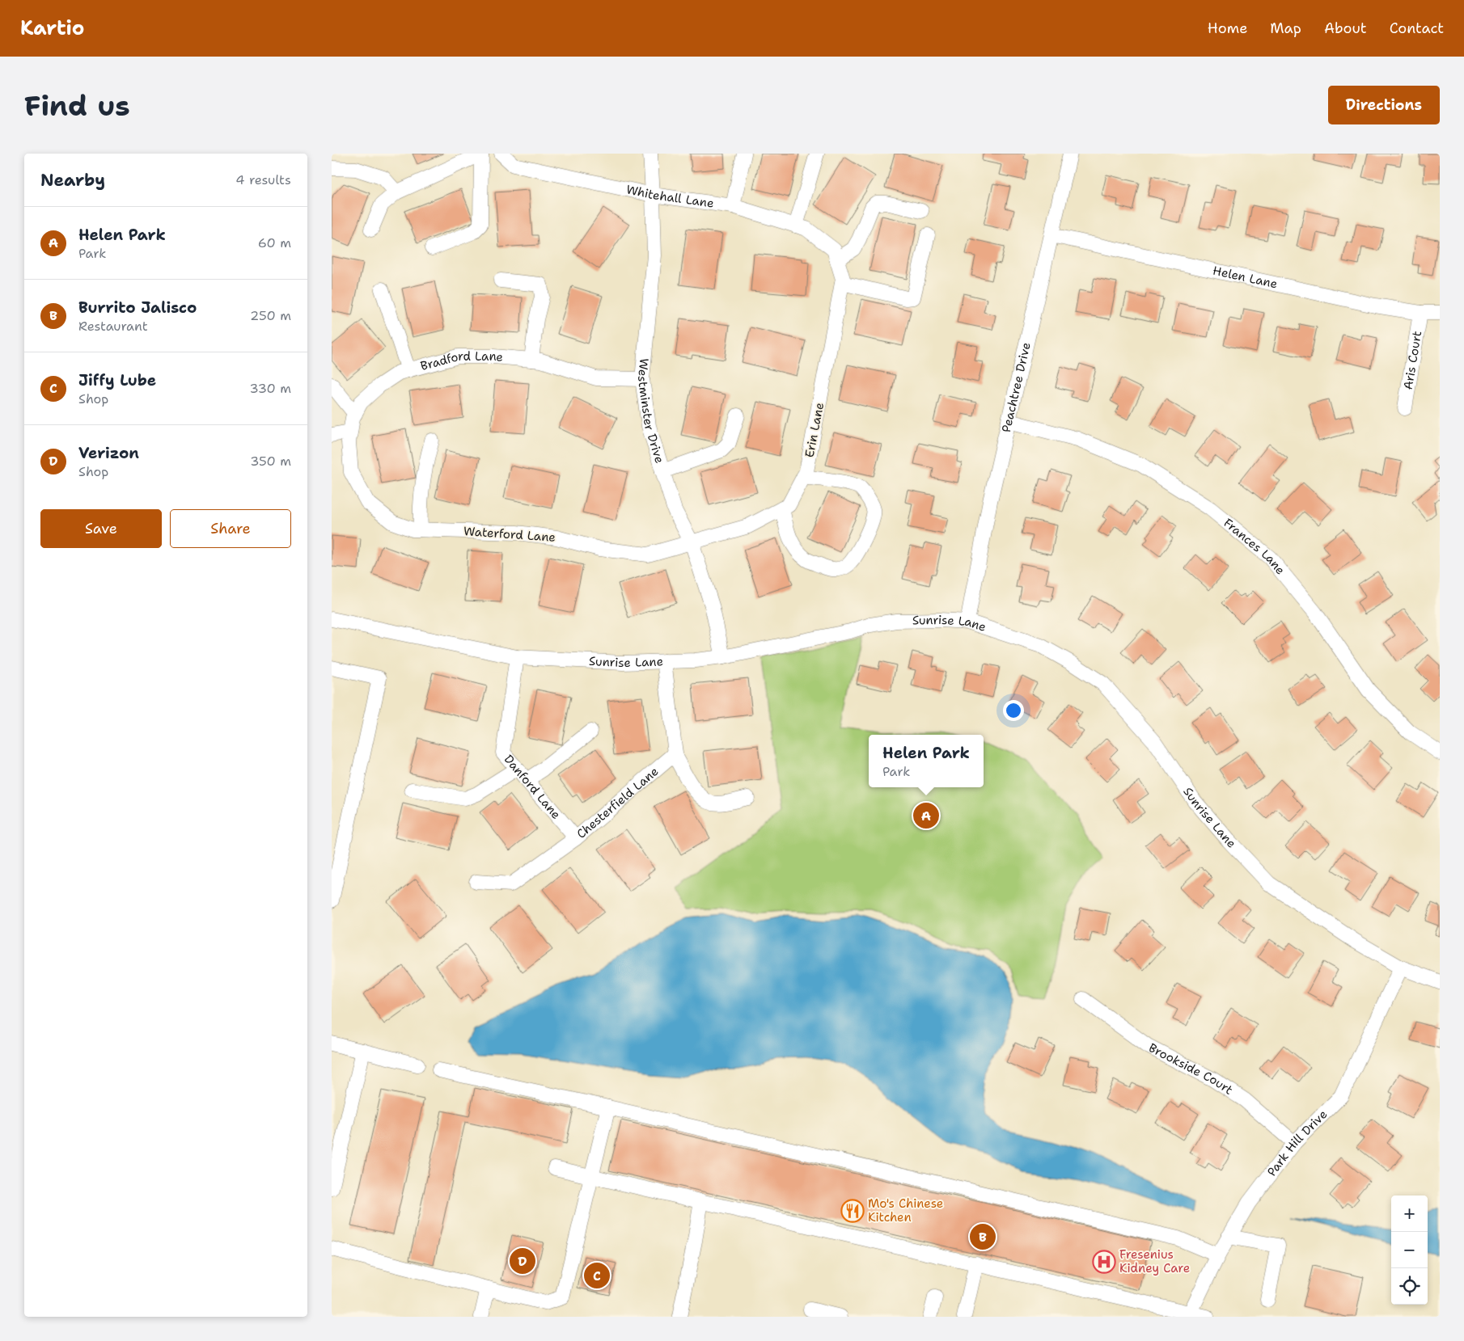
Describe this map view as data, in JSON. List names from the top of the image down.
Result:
{
  "streets": {
    "street": [
      "Whitehall Lane",
      "Helen Lane",
      "Aris Court",
      "Bradford Lane",
      "Peachtree Drive",
      "Westminster Drive",
      "Erin Lane",
      "Waterford Lane",
      "Frances Lane",
      "Sunrise Lane",
      "Danford Lane",
      "Chesterfield Lane",
      "Brookside Court",
      "Park Hill Drive"
    ]
  },
  "crossings": [
    ["Whitehall Lane", "Westminster Drive"],
    ["Whitehall Lane", "Erin Lane"],
    ["Helen Lane", "Aris Court"],
    ["Helen Lane", "Peachtree Drive"],
    ["Bradford Lane", "Westminster Drive"],
    ["Bradford Lane", "Waterford Lane"],
    ["Peachtree Drive", "Frances Lane"],
    ["Peachtree Drive", "Sunrise Lane"],
    ["Westminster Drive", "Erin Lane"],
    ["Westminster Drive", "Waterford Lane"],
    ["Westminster Drive", "Sunrise Lane"],
    ["Erin Lane", "Waterford Lane"],
    ["Sunrise Lane", "Danford Lane"],
    ["Sunrise Lane", "Park Hill Drive"],
    ["Danford Lane", "Chesterfield Lane"],
    ["Brookside Court", "Park Hill Drive"]
  ],
  "places": {
    "restaurant": ["Mo's Chinese Kitchen"],
    "hospital": ["Fresenius Kidney Care"]
  },
  "page": {
    "header": "Kartio",
    "nav": [
      "Home",
      "Map",
      "About",
      "Contact"
    ],
    "buttons": [
      "Directions",
      ["Save", "Share"]
    ],
    "title": "Find us",
    "heading": ["Nearby", "4 results"],
    "list": [
      {
        "mark": "A",
        "name": "Helen Park",
        "note": "Park",
        "value": "60 m"
      },
      {
        "mark": "B",
        "name": "Burrito Jalisco",
        "note": "Restaurant",
        "value": "250 m"
      },
      {
        "mark": "C",
        "name": "Jiffy Lube",
        "note": "Shop",
        "value": "330 m"
      },
      {
        "mark": "D",
        "name": "Verizon",
        "note": "Shop",
        "value": "350 m"
      }
    ],
    "popup": ["Helen Park", "Park"],
    "pins": [
      "A",
      "B",
      "D",
      "C"
    ],
    "map_buttons": ["+", "−"]
  }
}
